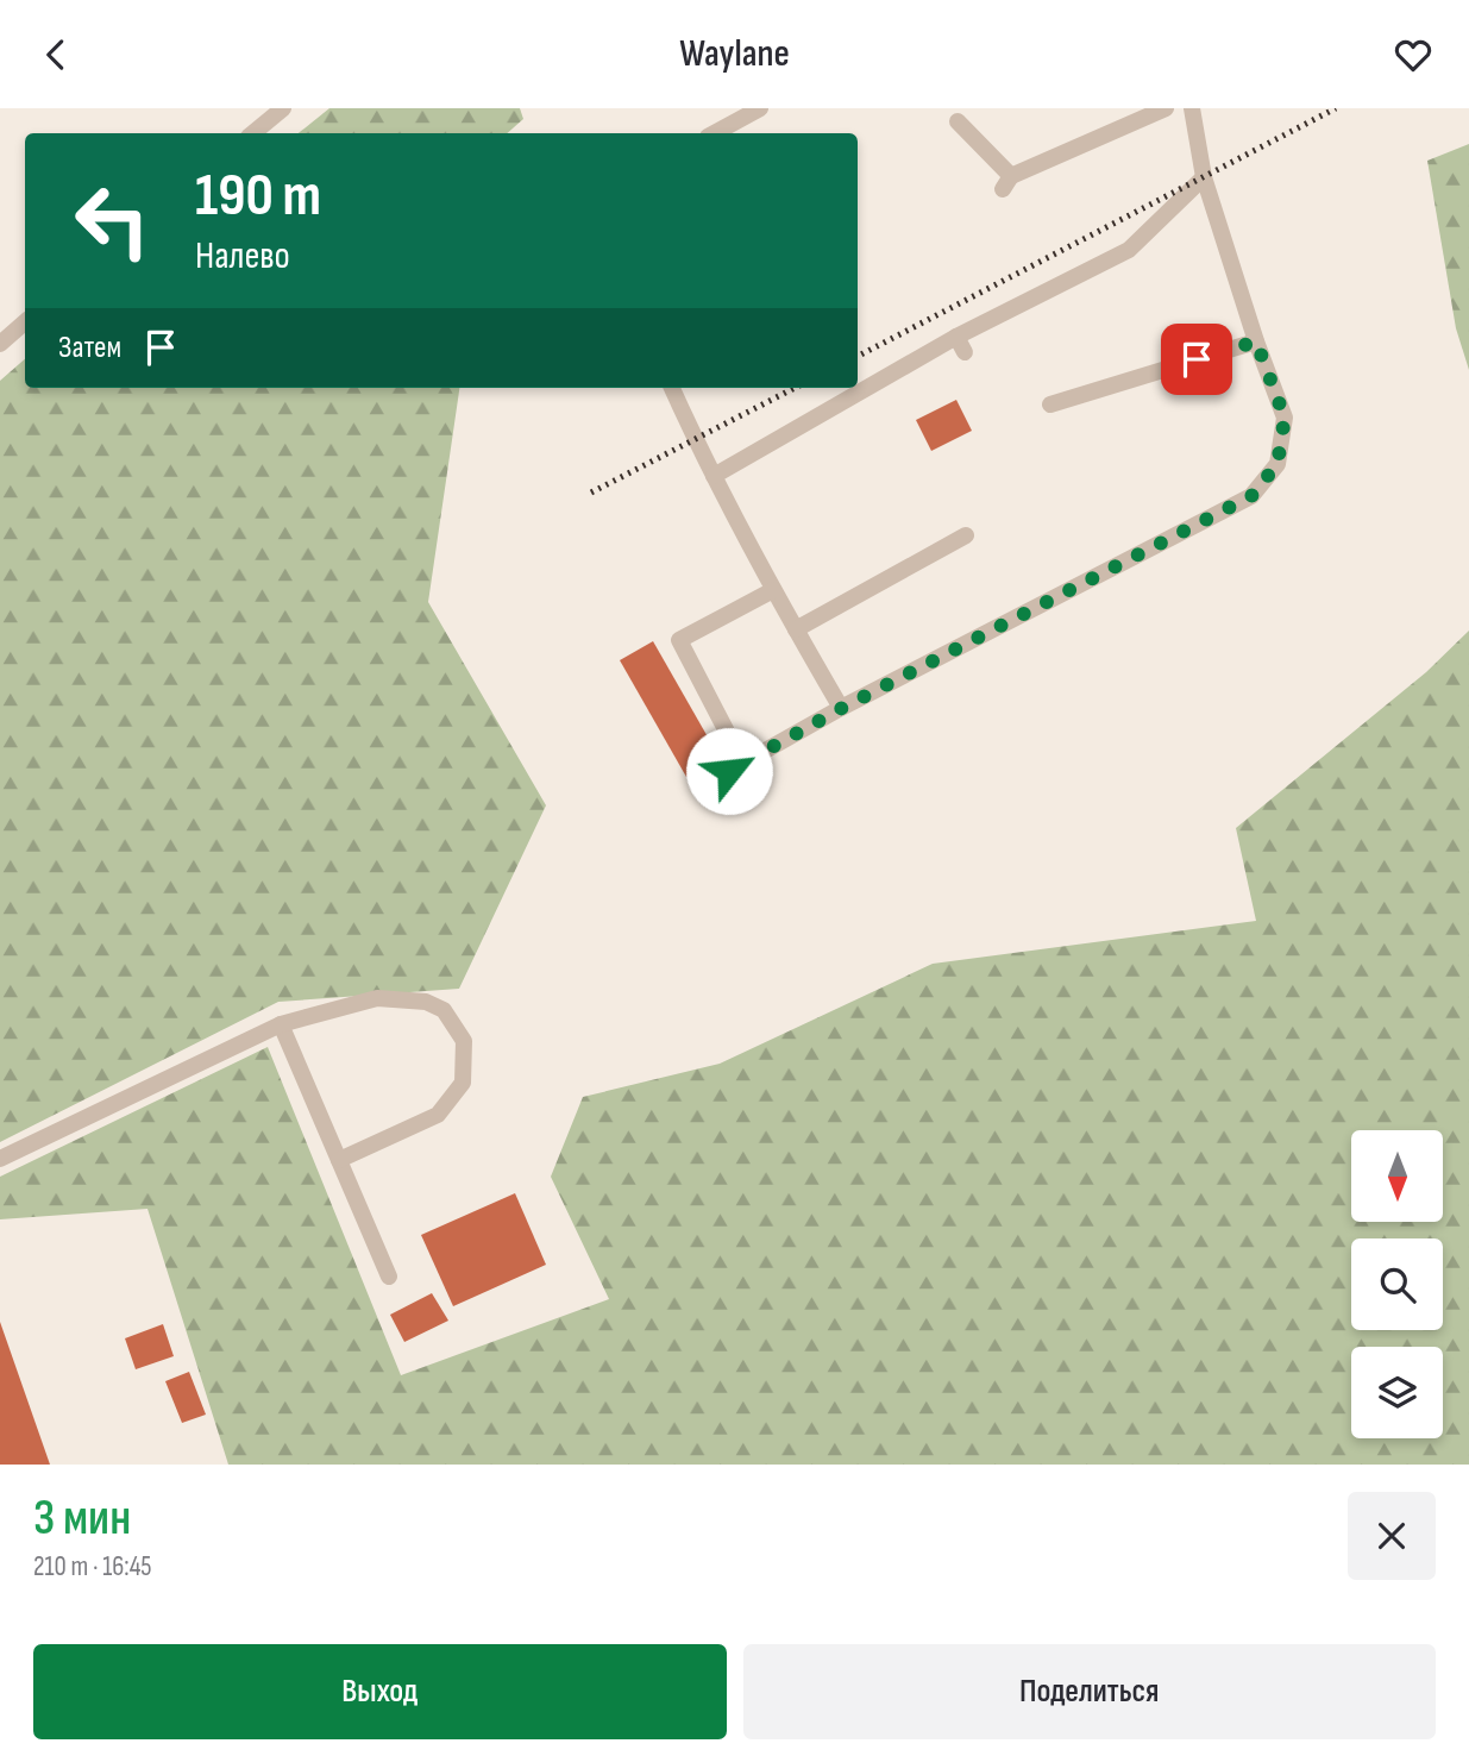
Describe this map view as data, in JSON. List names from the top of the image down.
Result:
{
  "north": "bottom",
  "page": {
    "header": "Waylane",
    "turn": ["190 m", "Налево"],
    "then": "Затем",
    "heading": ["3 мин", "210 m · 16:45"],
    "buttons": ["Выход", "Поделиться"]
  }
}
